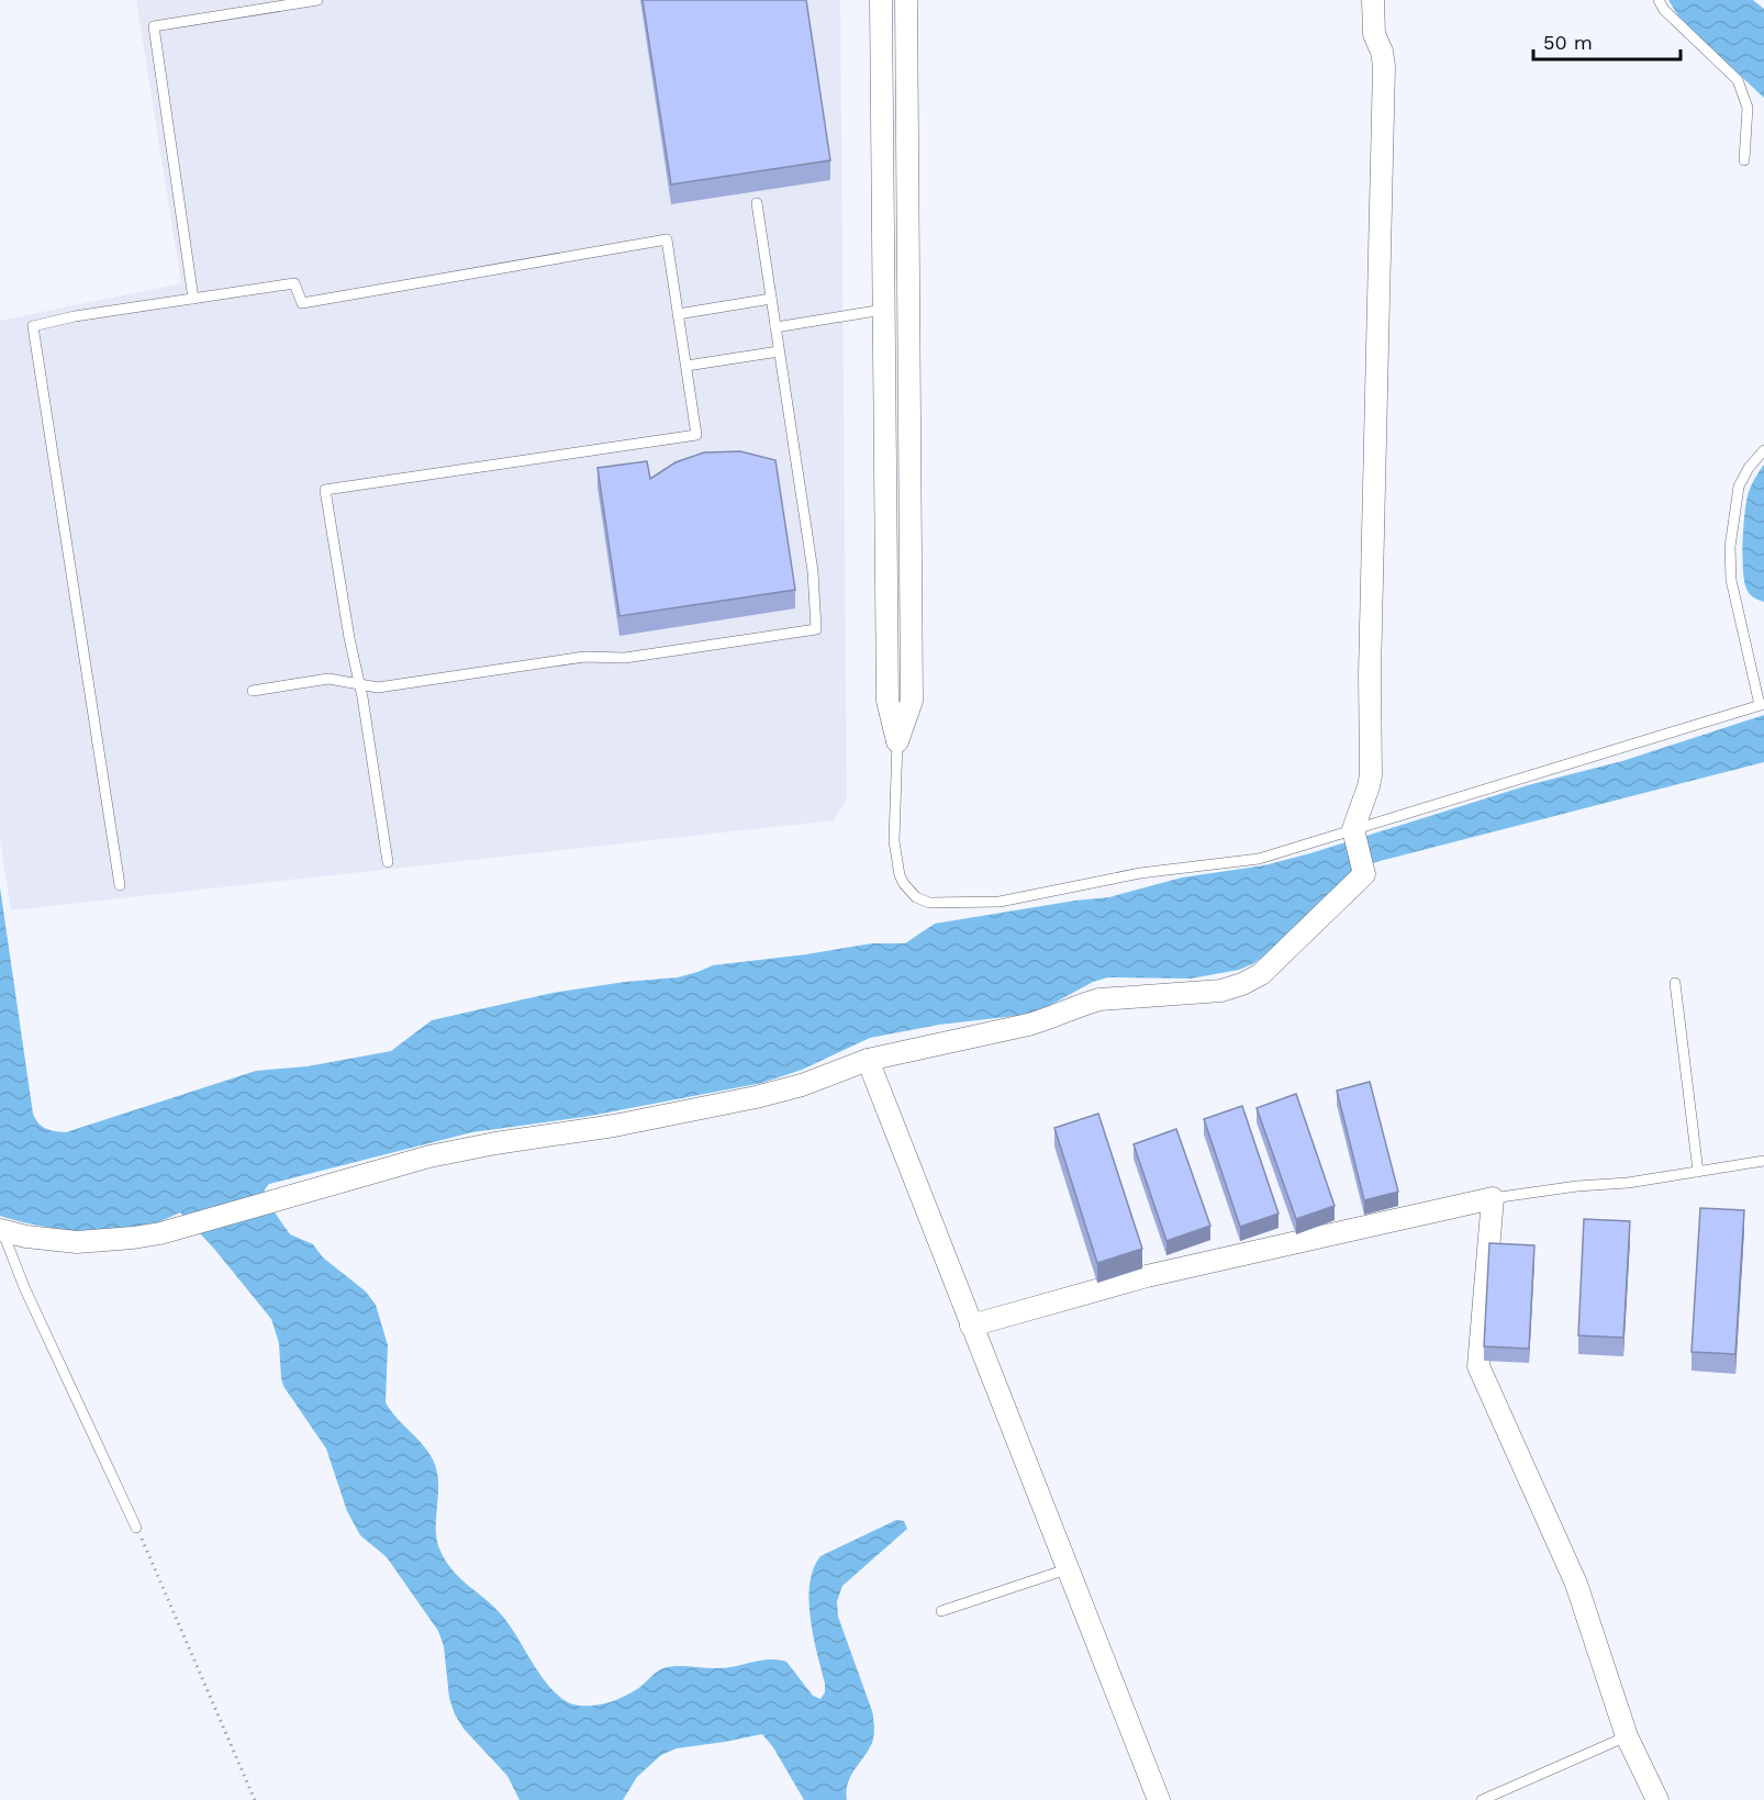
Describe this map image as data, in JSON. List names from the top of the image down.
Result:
{
  "scale_bar": "50 m"
}
